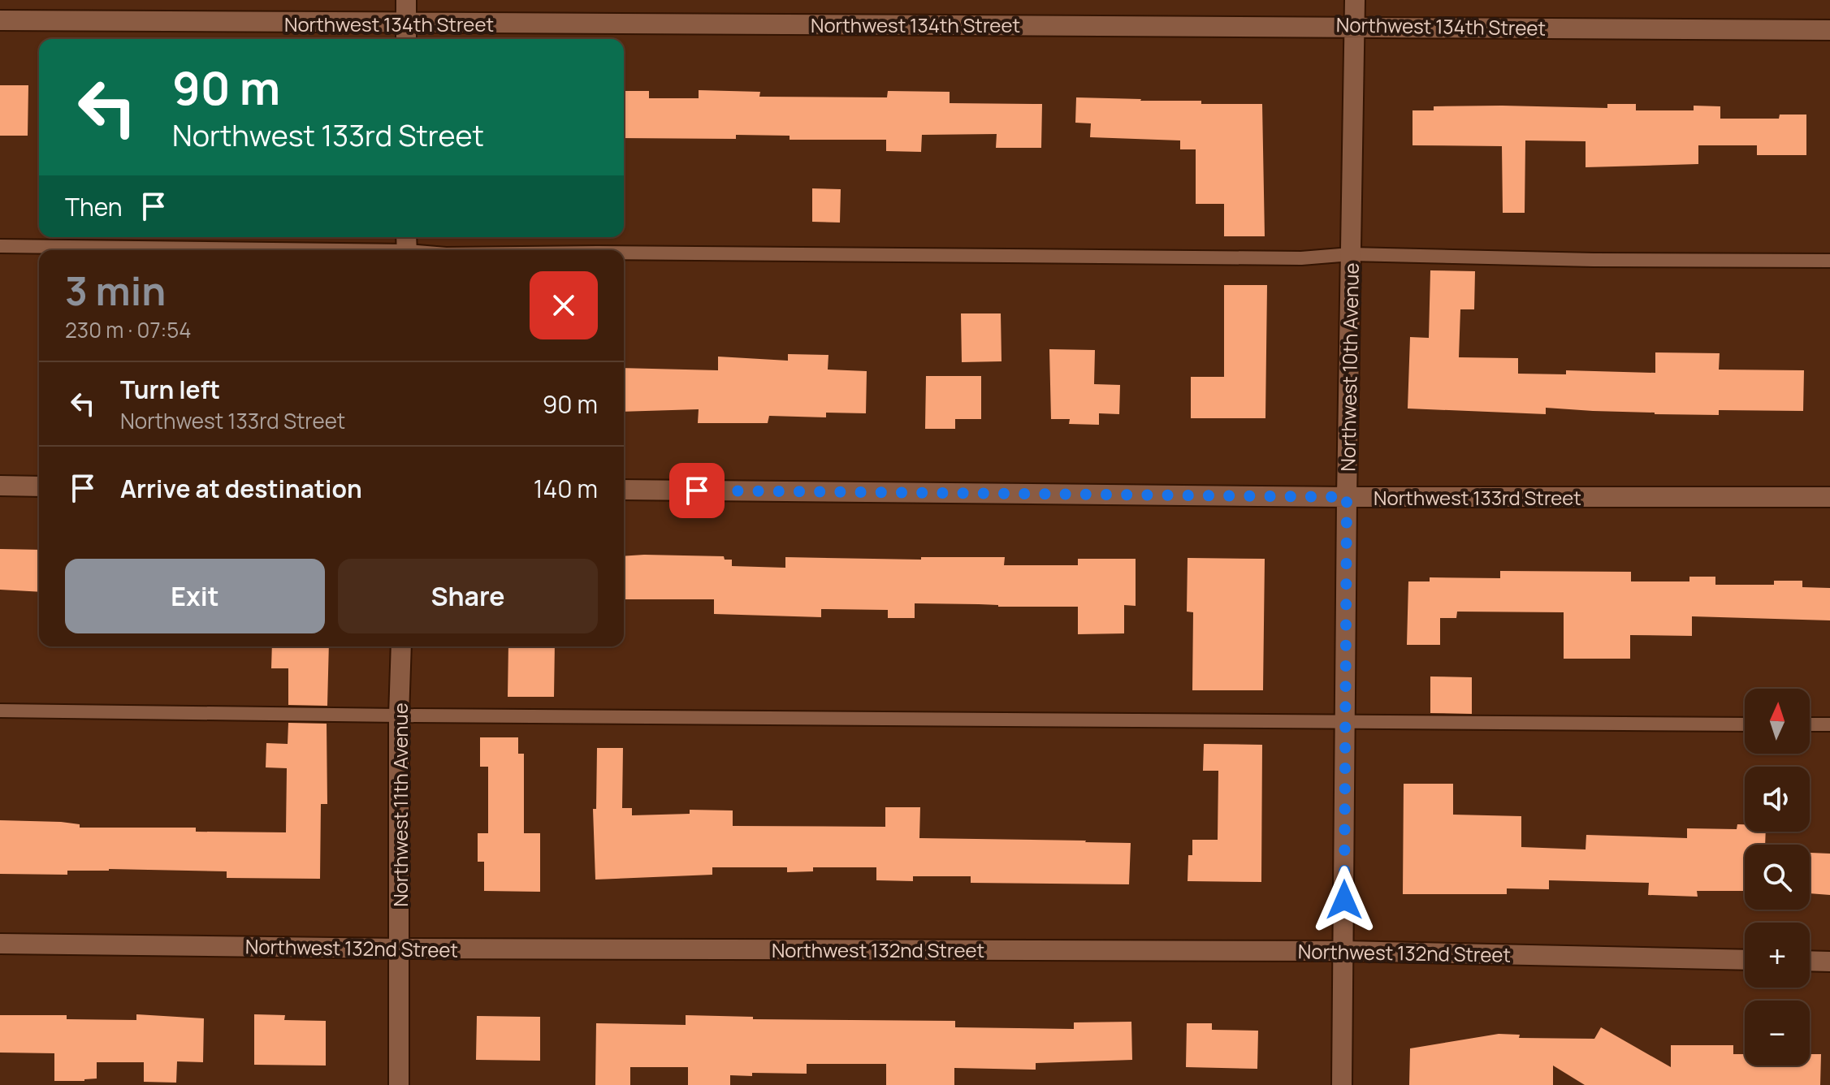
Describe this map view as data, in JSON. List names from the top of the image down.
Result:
{
  "streets": {
    "street": [
      "Northwest 134th Street",
      "Northwest 10th Avenue",
      "Northwest 133rd Street",
      "Northwest 11th Avenue",
      "Northwest 132nd Street"
    ]
  },
  "crossings": [
    ["Northwest 134th Street", "Northwest 10th Avenue"],
    ["Northwest 10th Avenue", "Northwest 133rd Street"],
    ["Northwest 10th Avenue", "Northwest 132nd Street"],
    ["Northwest 11th Avenue", "Northwest 132nd Street"]
  ],
  "north": "top",
  "page": {
    "turn": ["90 m", "Northwest 133rd Street"],
    "then": "Then",
    "heading": ["3 min", "230 m · 07:54"],
    "list": [
      {
        "name": "Turn left",
        "note": "Northwest 133rd Street",
        "value": "90 m"
      },
      {
        "name": "Arrive at destination",
        "value": "140 m"
      }
    ],
    "buttons": ["Exit", "Share"],
    "map_buttons": ["+", "−"]
  }
}
